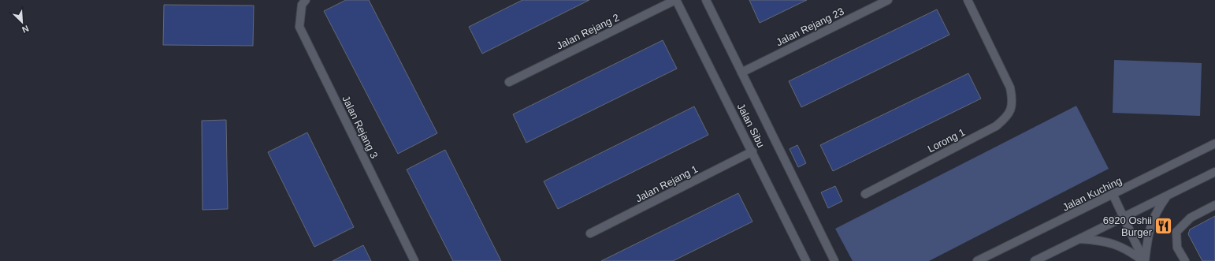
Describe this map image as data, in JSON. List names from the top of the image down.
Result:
{
  "streets": {
    "street": [
      "Jalan Rejang 23",
      "Jalan Rejang 2",
      "Jalan Sibu",
      "Jalan Rejang 3",
      "Lorong 1",
      "Jalan Rejang 1",
      "Jalan Kuching"
    ]
  },
  "crossings": [
    ["Jalan Rejang 23", "Jalan Sibu"],
    ["Jalan Rejang 2", "Jalan Sibu"],
    ["Jalan Sibu", "Jalan Rejang 1"]
  ],
  "places": {
    "restaurant": ["6920 Oshii Burger"]
  },
  "north": "bottom right"
}
